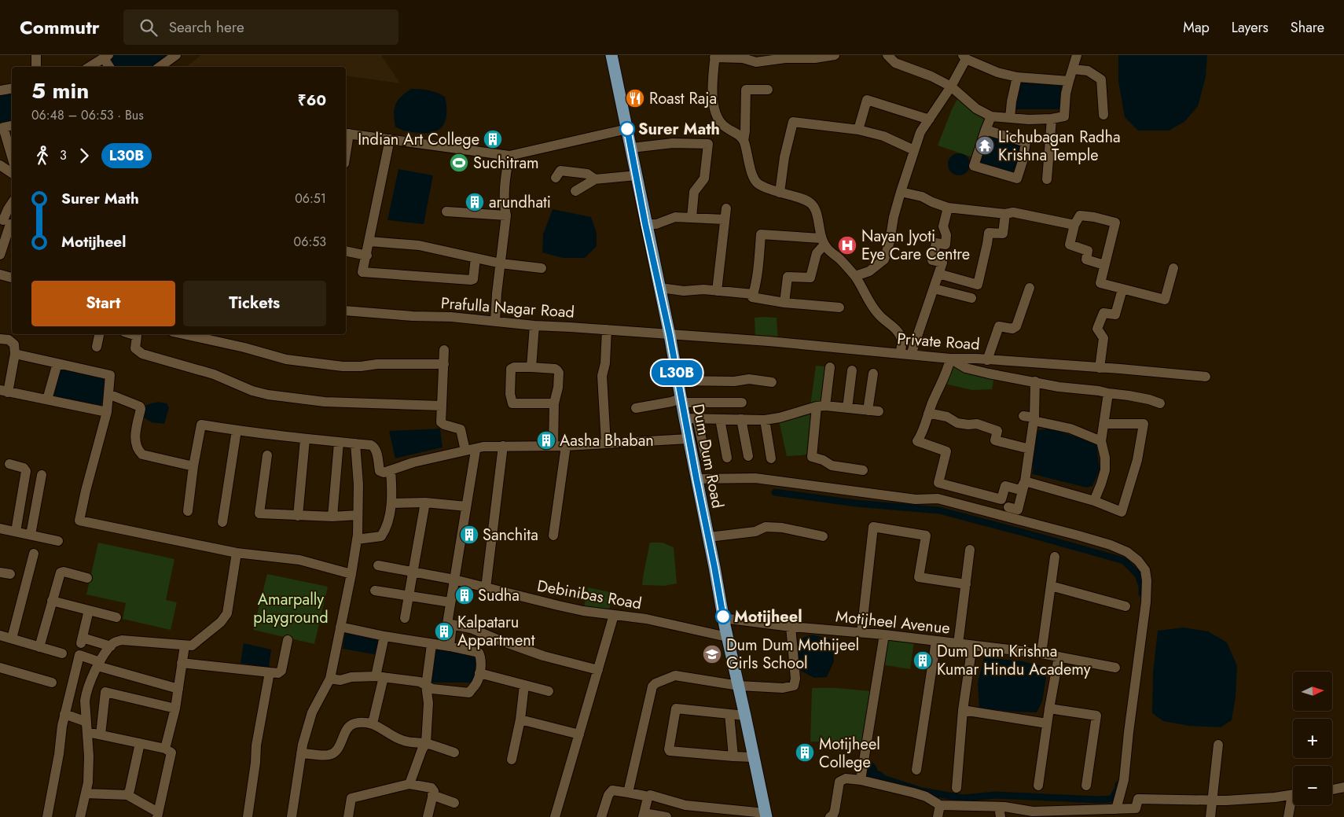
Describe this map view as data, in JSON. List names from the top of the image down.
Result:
{
  "streets": {
    "main road": ["Dum Dum Road"],
    "street": [
      "Prafulla Nagar Road",
      "Private Road",
      "Debinibas Road",
      "Motijheel Avenue"
    ]
  },
  "crossings": [
    ["Prafulla Nagar Road", "Private Road"],
    ["Prafulla Nagar Road", "Dum Dum Road"],
    ["Private Road", "Dum Dum Road"],
    ["Dum Dum Road", "Debinibas Road"],
    ["Dum Dum Road", "Motijheel Avenue"]
  ],
  "parks": ["Amarpally playground"],
  "places": {
    "restaurant": ["Roast Raja"],
    "other": ["Surer Math", "Motijheel"],
    "building": [
      "Indian Art College",
      "arundhati",
      "Aasha Bhaban",
      "Sanchita",
      "Sudha",
      "Kalpataru Appartment",
      "Dum Dum Krishna Kumar Hindu Academy",
      "Motijheel College"
    ],
    "temple": ["Lichubagan Radha Krishna Temple"],
    "sports": ["Suchitram"],
    "hospital": ["Nayan Jyoti Eye Care Centre"],
    "school or university": ["Dum Dum Mothijeel Girls School"]
  },
  "lines": ["bus line L30B"],
  "north": "right",
  "page": {
    "header": "Commutr",
    "search": "Search here",
    "nav": ["Map", "Layers", "Share"],
    "on_map": "L30B",
    "heading": ["5 min", "06:48 – 06:53 · Bus", "₹60"],
    "legs": ["3", "L30B"],
    "list": [
      {
        "name": "Surer Math",
        "value": "06:51"
      },
      {
        "name": "Motijheel",
        "value": "06:53"
      }
    ],
    "buttons": ["Start", "Tickets"],
    "map_buttons": ["+", "−"]
  }
}
